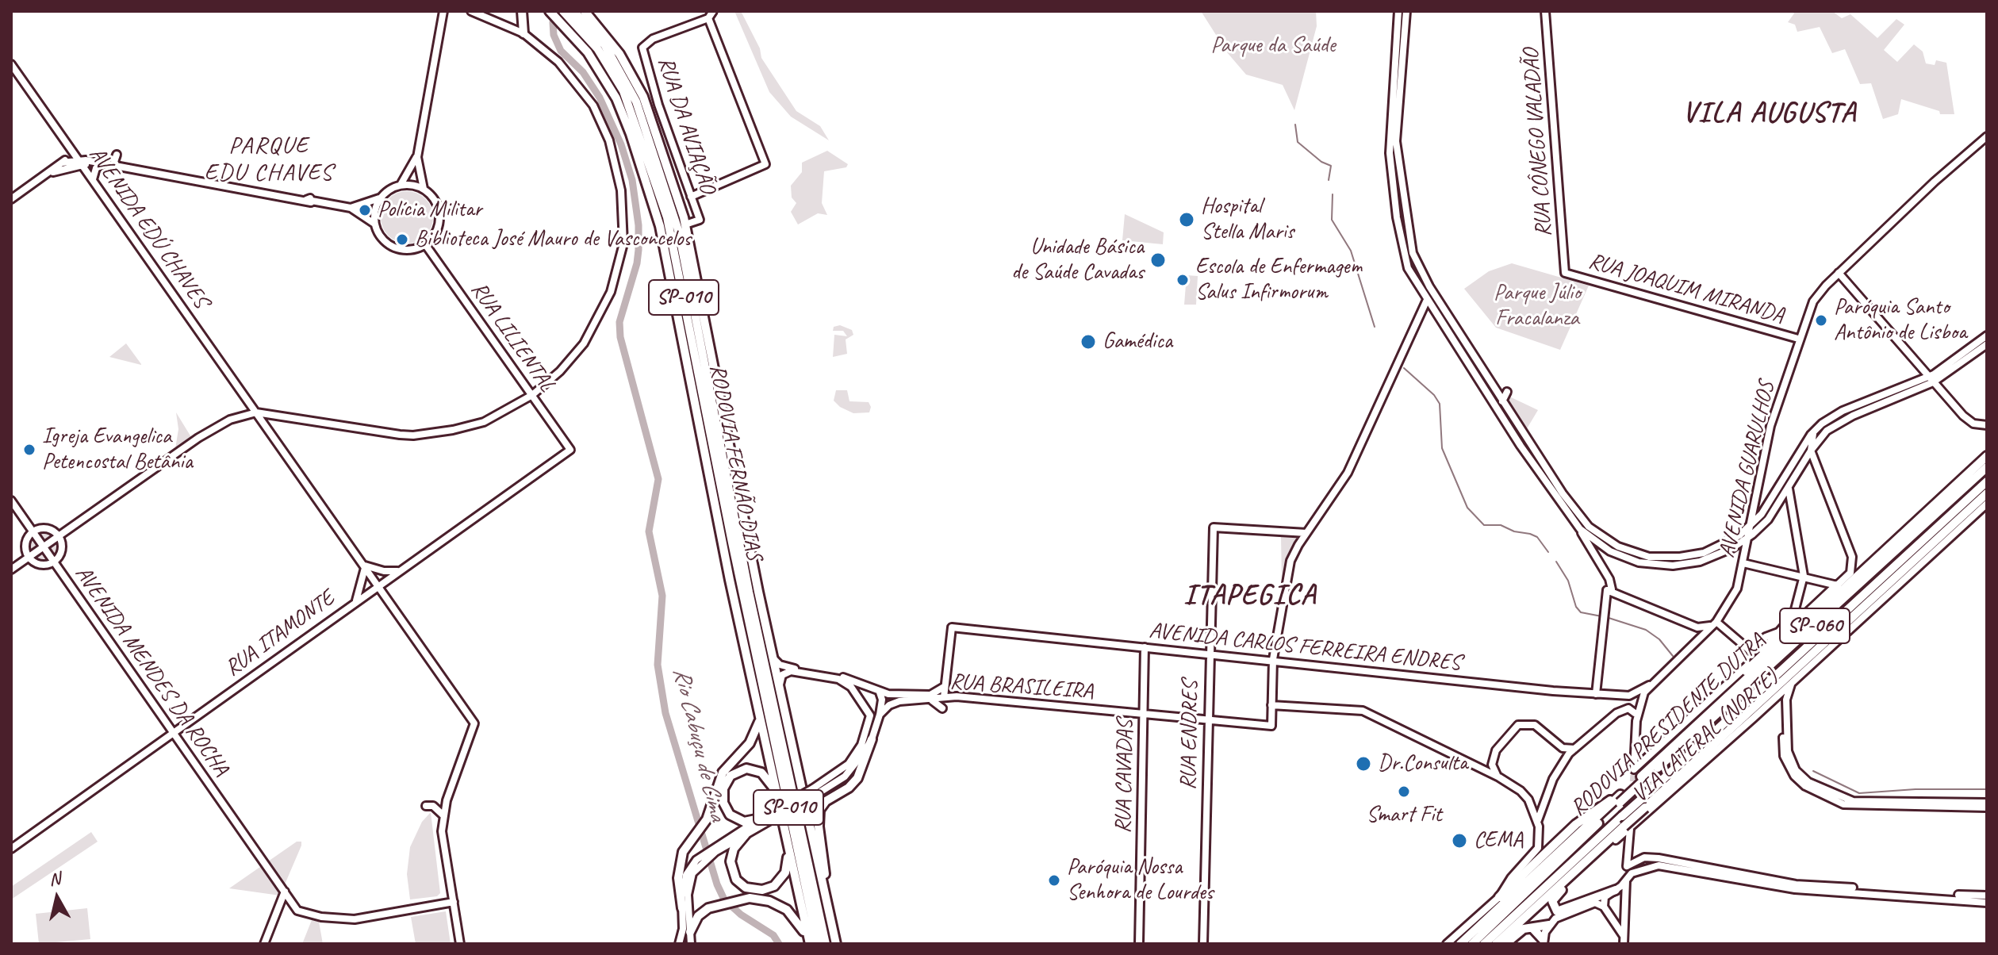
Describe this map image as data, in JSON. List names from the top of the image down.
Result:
{
  "streets": {
    "highway": [
      "SP-010",
      "RODOVIA FERNÃO DIAS",
      "SP-060",
      "RODOVIA PRESIDENTE DUTRA"
    ],
    "street": [
      "RUA DA AVIAÇÃO",
      "RUA CÔNEGO VALADÃO",
      "AVENIDA EDÚ CHAVES",
      "RUA JOAQUIM MIRANDA",
      "RUA LILIENTAL",
      "AVENIDA GUARULHOS",
      "RUA ITAMONTE",
      "AVENIDA CARLOS FERREIRA ENDRES",
      "AVENIDA MENDES DA ROCHA",
      "RUA BRASILEIRA",
      "RUA ENDRES",
      "VIA LATERAL (NORTE)",
      "RUA CAVADAS"
    ]
  },
  "crossings": [
    ["RUA DA AVIAÇÃO", "SP-010"],
    ["RUA CÔNEGO VALADÃO", "RUA JOAQUIM MIRANDA"],
    ["AVENIDA EDÚ CHAVES", "RUA ITAMONTE"],
    ["RUA JOAQUIM MIRANDA", "AVENIDA GUARULHOS"],
    ["SP-010", "RUA BRASILEIRA"],
    ["RUA LILIENTAL", "RUA ITAMONTE"],
    ["RUA ITAMONTE", "AVENIDA MENDES DA ROCHA"],
    ["AVENIDA CARLOS FERREIRA ENDRES", "RUA BRASILEIRA"],
    ["AVENIDA CARLOS FERREIRA ENDRES", "RUA ENDRES"],
    ["AVENIDA CARLOS FERREIRA ENDRES", "RUA CAVADAS"],
    ["RUA BRASILEIRA", "RUA ENDRES"],
    ["RUA BRASILEIRA", "RUA CAVADAS"]
  ],
  "districts": ["VILA AUGUSTA", "PARQUE EDU CHAVES", "ITAPEGICA"],
  "water": ["Rio Cabuçu de Cima"],
  "parks": ["Parque da Saúde", "Parque Júlio Fracalanza"],
  "places": [
    "Polícia Militar",
    "Hospital Stella Maris",
    "Biblioteca José Mauro de Vasconcelos",
    "Unidade Básica de Saúde Cavadas",
    "Escola de Enfermagem Salus Infirmorum",
    "Paróquia Santo Antônio de Lisboa",
    "Gamédica",
    "Igreja Evangelica Petencostal Betânia",
    "Dr.Consulta",
    "Smart Fit",
    "CEMA",
    "Paróquia Nossa Senhora de Lourdes"
  ],
  "north": "top"
}
